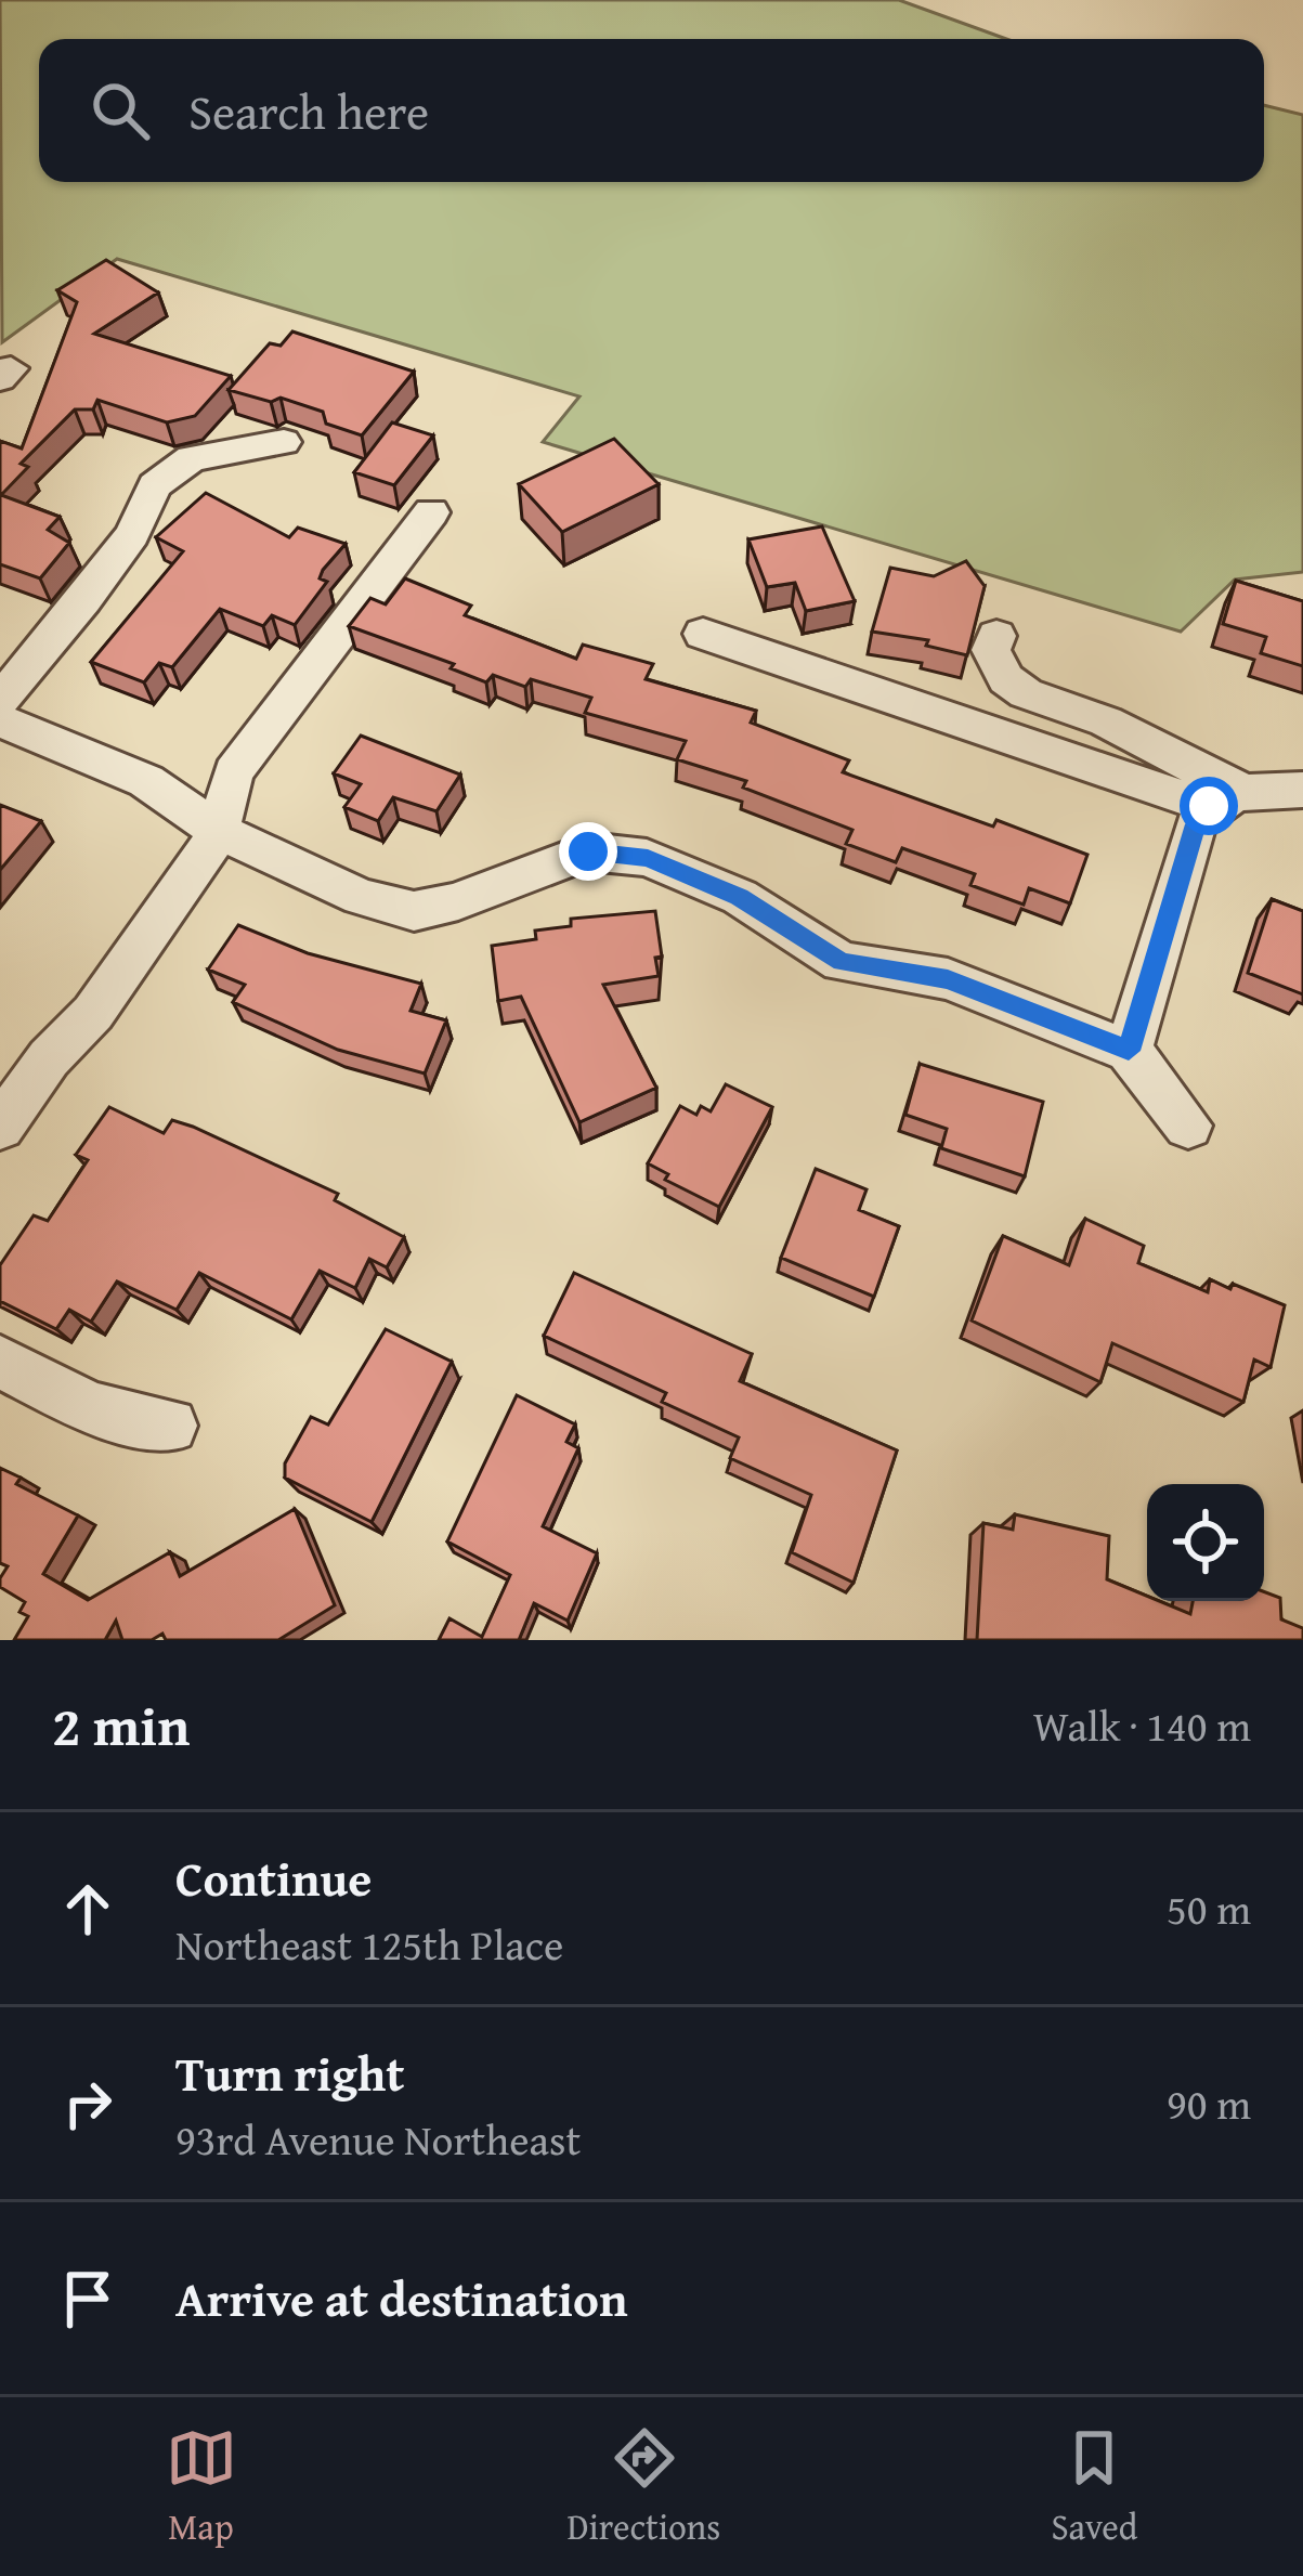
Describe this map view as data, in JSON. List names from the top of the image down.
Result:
{
  "page": {
    "search": "Search here",
    "heading": ["2 min", "Walk · 140 m"],
    "list": [
      ["Continue", "Northeast 125th Place", "50 m"],
      ["Turn right", "93rd Avenue Northeast", "90 m"],
      "Arrive at destination"
    ],
    "nav": ["Map", "Directions", "Saved"]
  }
}
